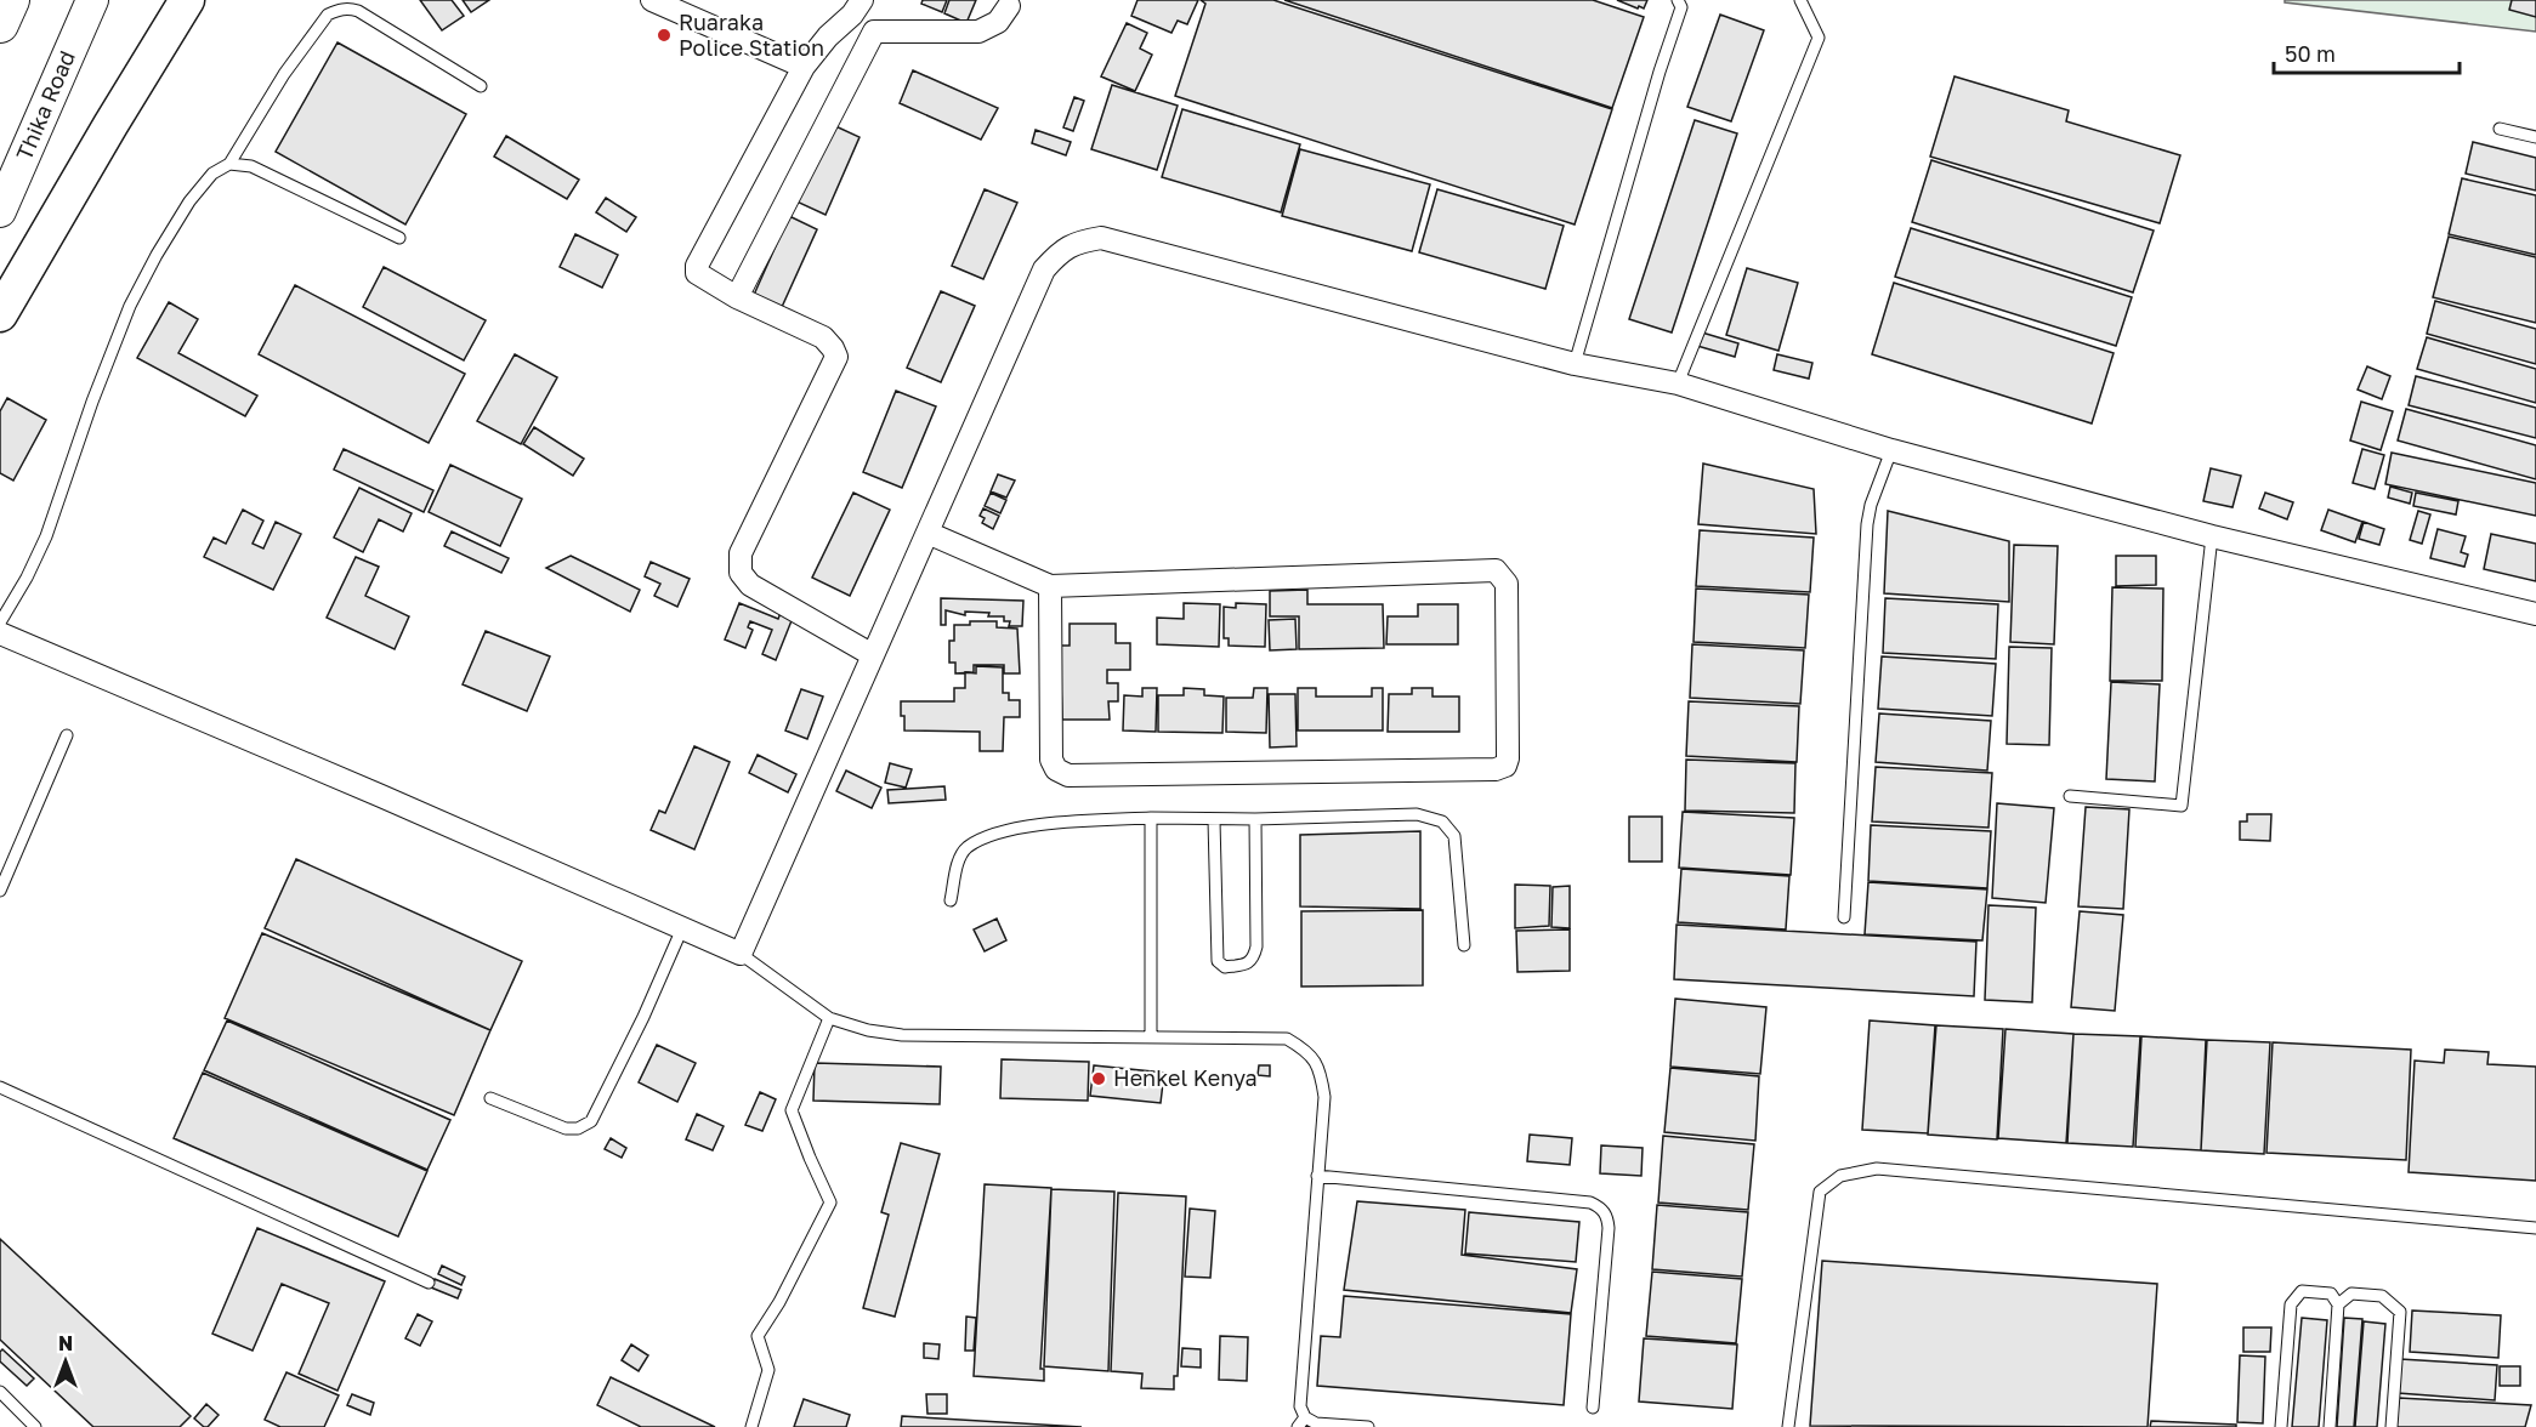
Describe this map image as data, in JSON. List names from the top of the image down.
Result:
{
  "streets": {
    "main road": ["Thika Road"]
  },
  "places": ["Ruaraka Police Station", "Henkel Kenya"],
  "scale_bar": "50 m",
  "north": "top"
}
